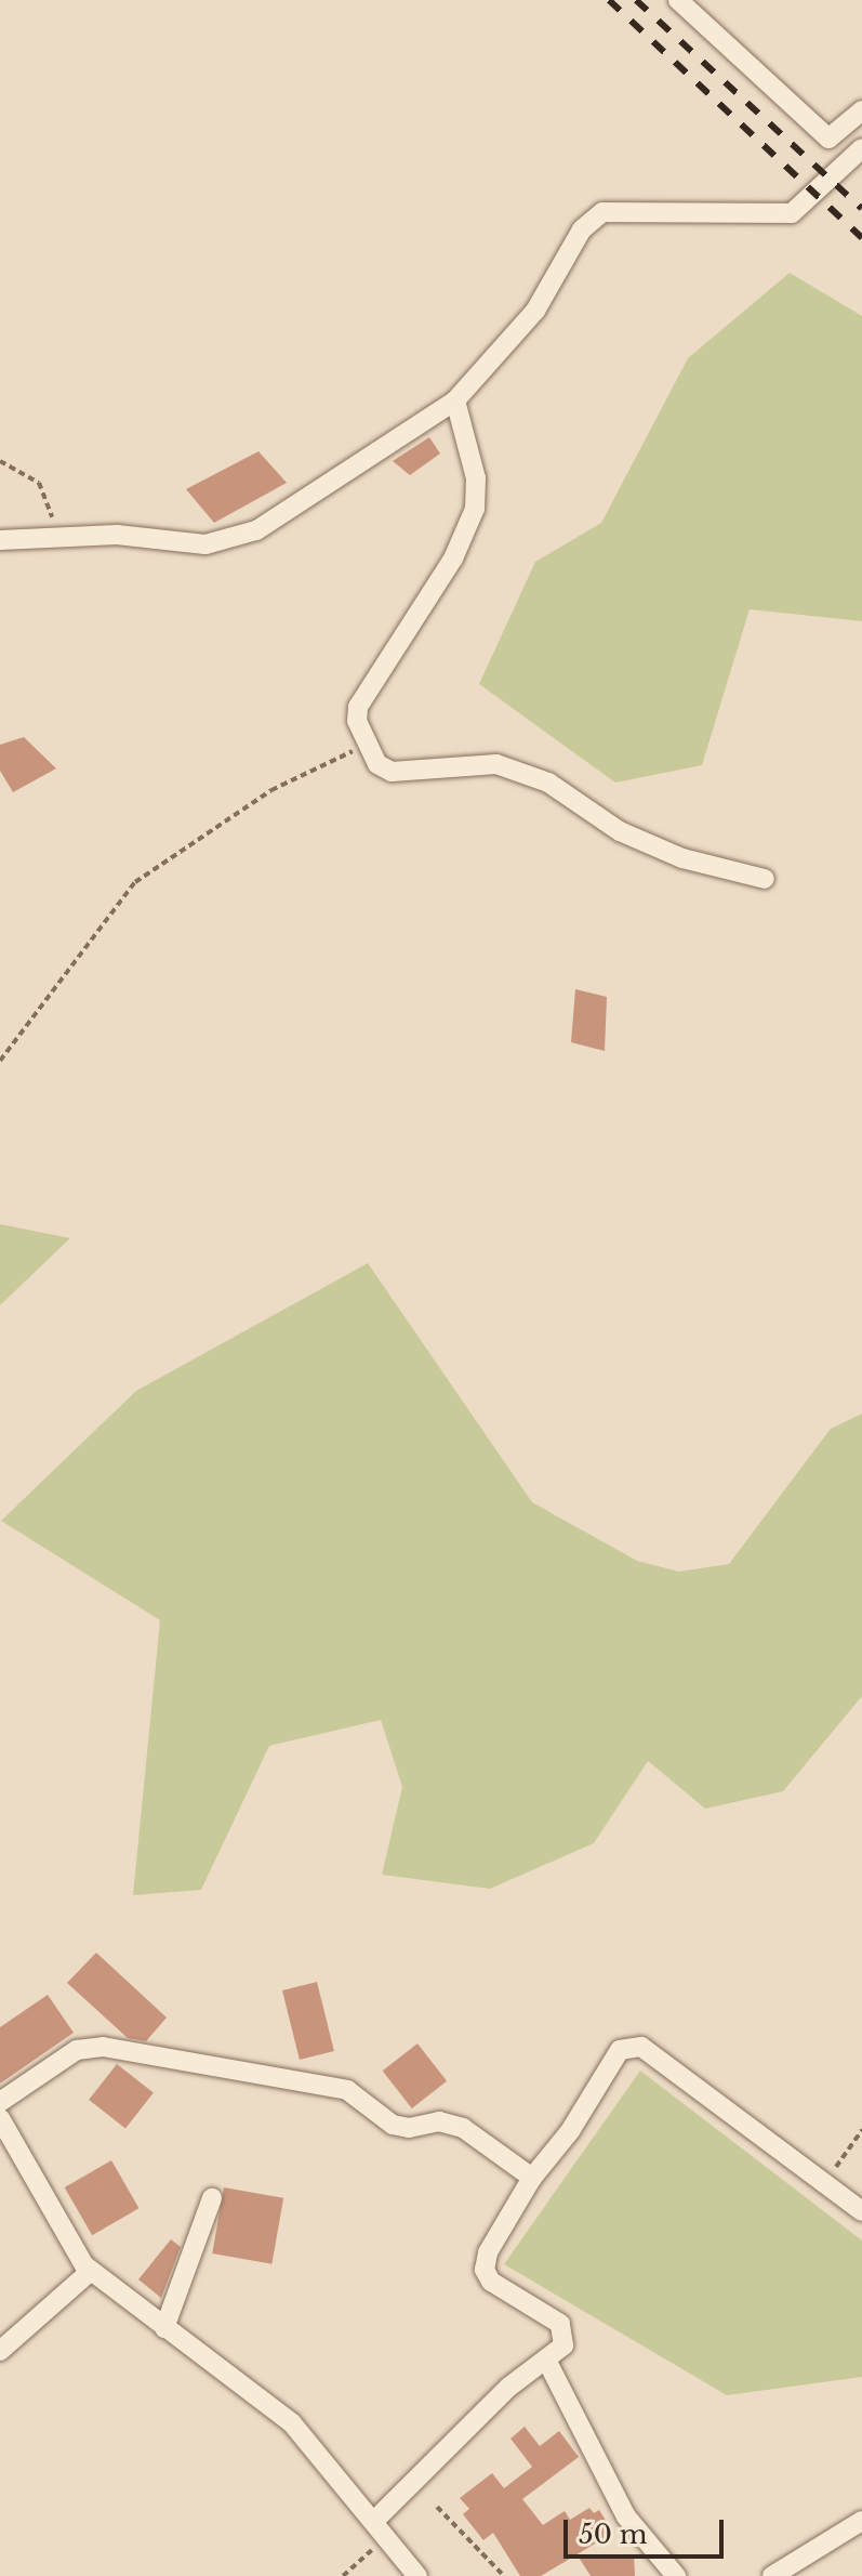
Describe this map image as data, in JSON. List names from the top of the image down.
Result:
{
  "scale_bar": "50 m"
}
